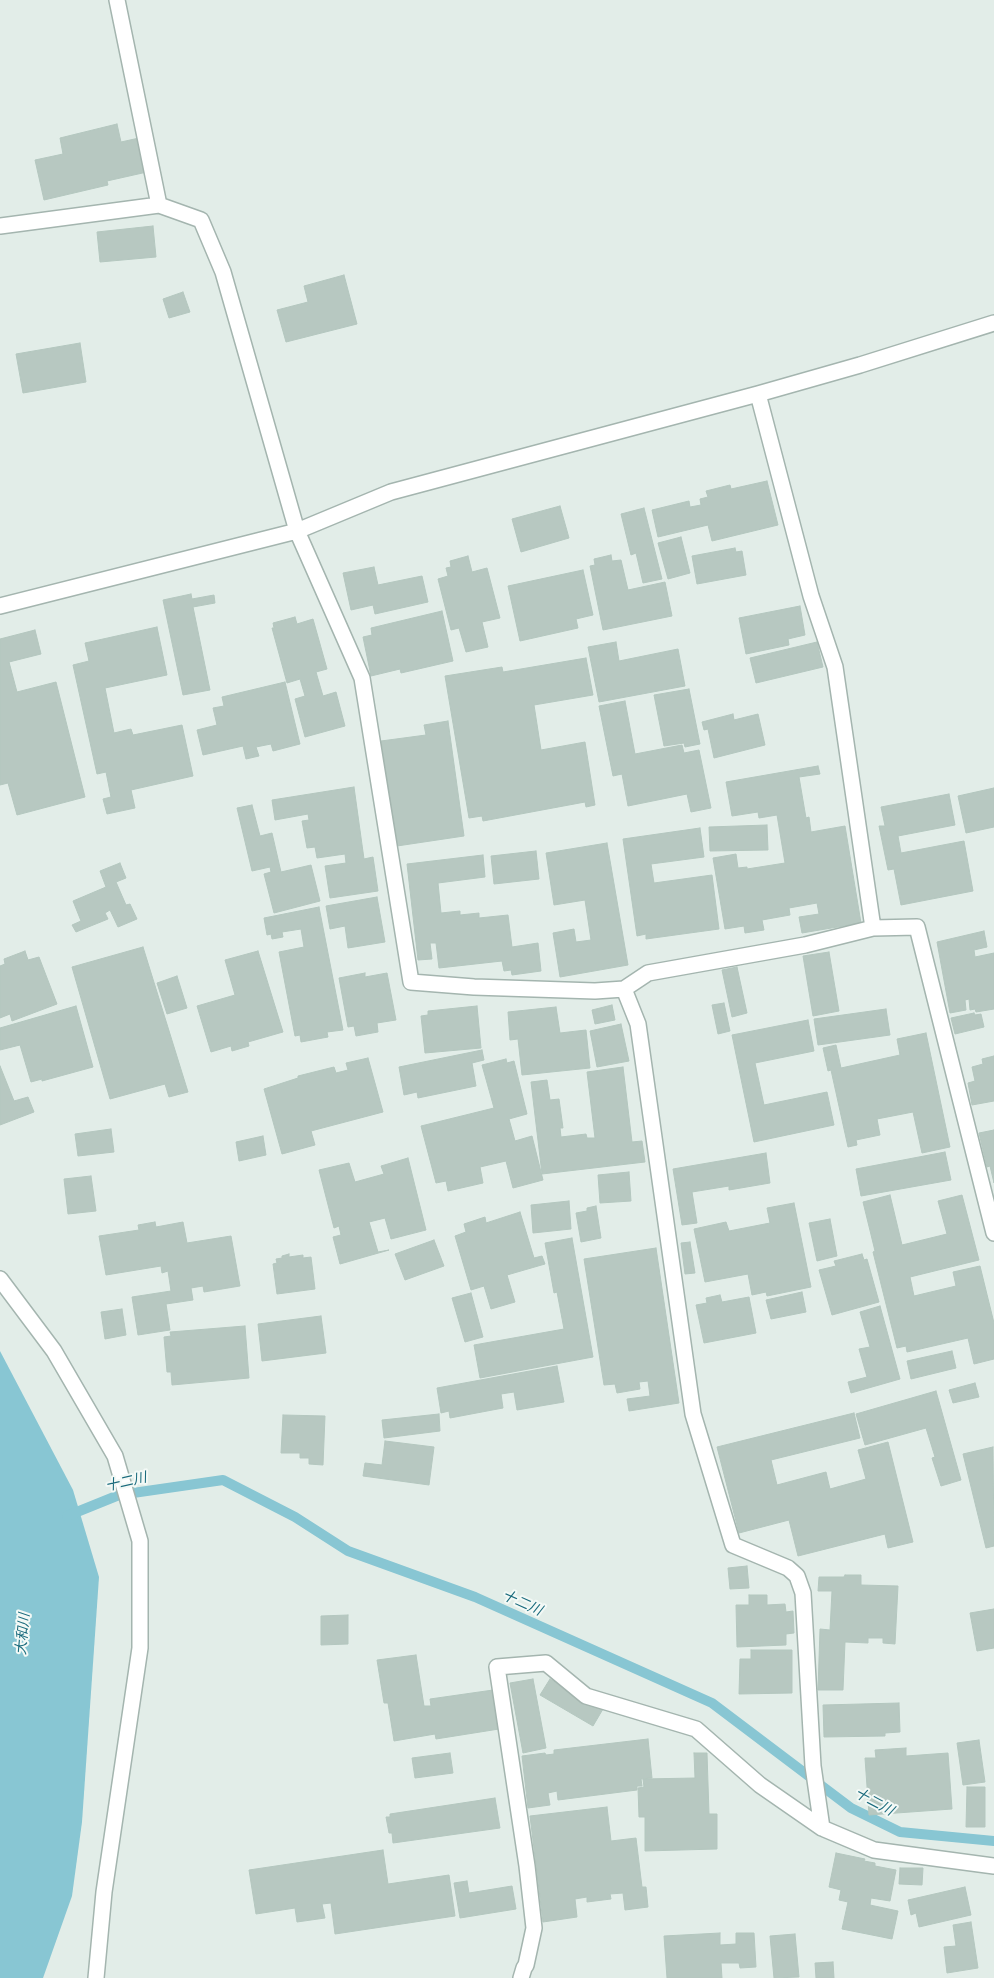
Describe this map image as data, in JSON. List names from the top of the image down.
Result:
{
  "water": ["十二川", "大和川"]
}
